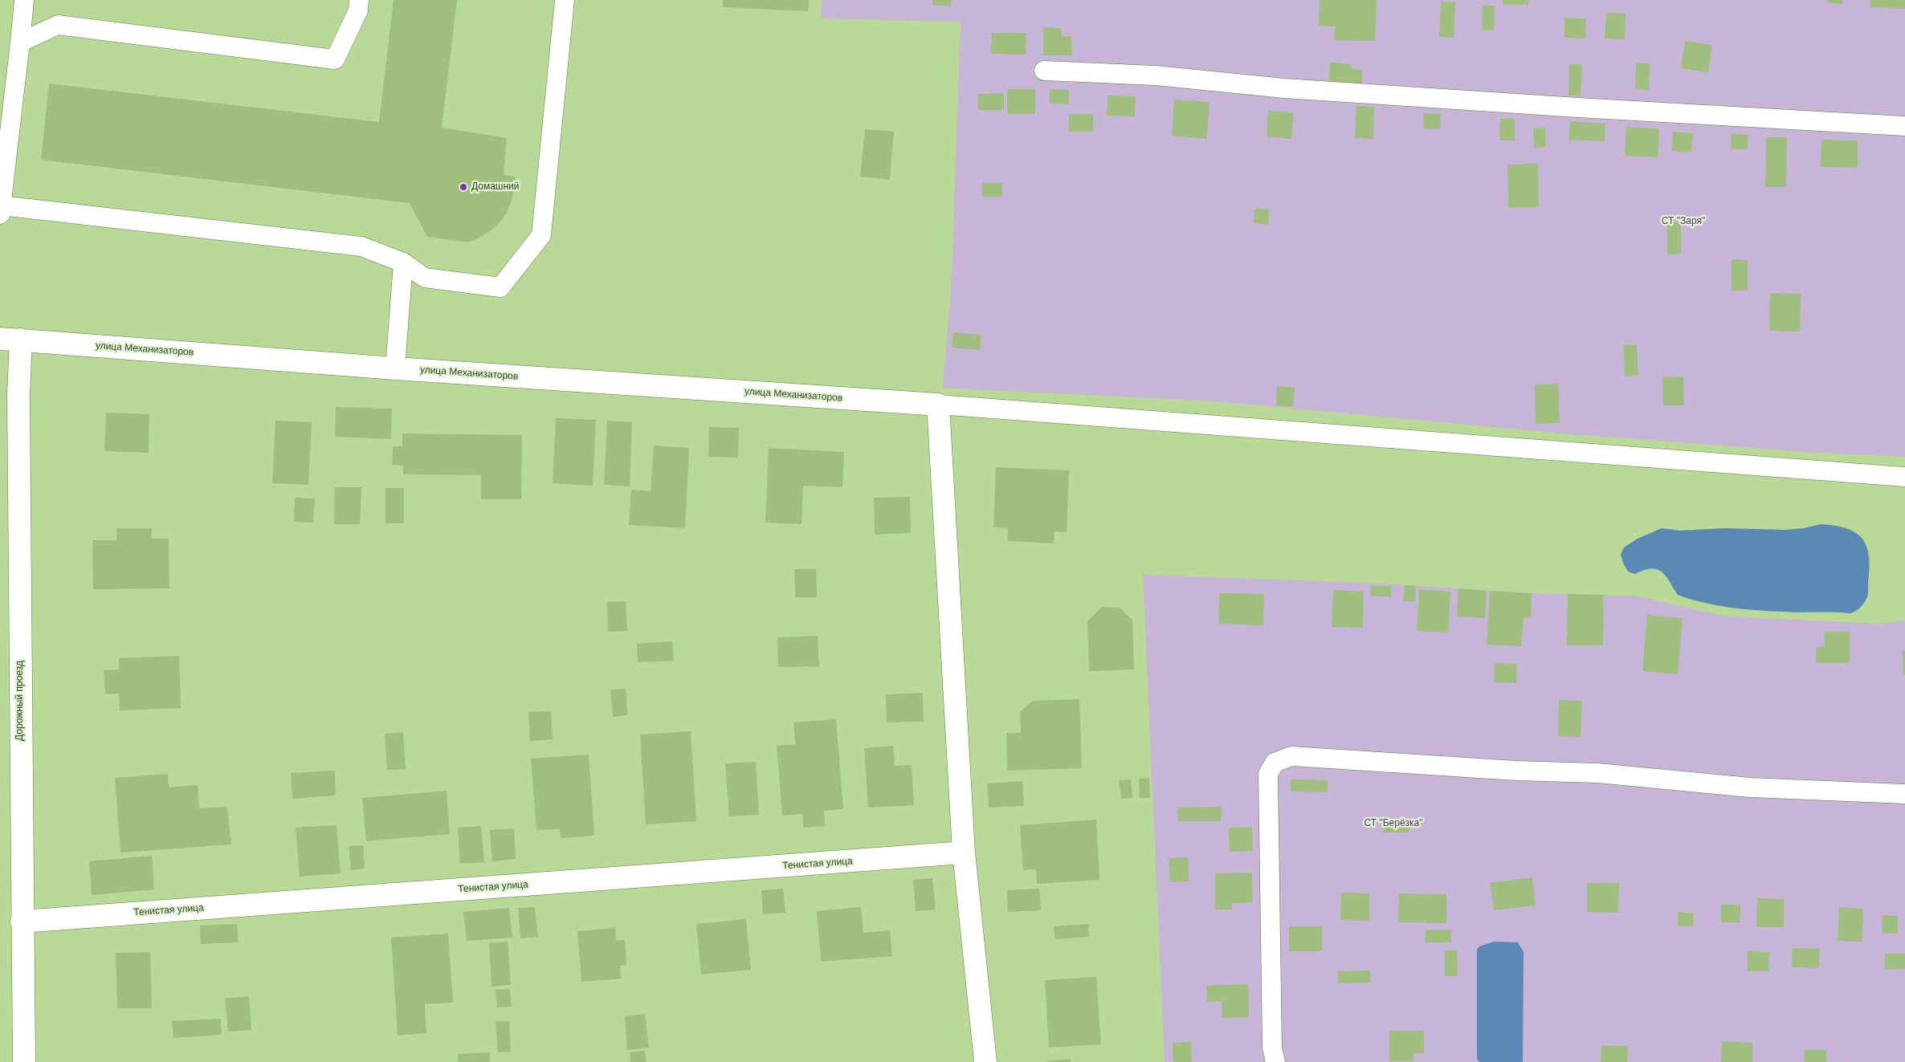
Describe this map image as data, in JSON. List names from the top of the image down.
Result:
{
  "streets": {
    "street": ["улица Механизаторов", "Дорожный проезд", "Тенистая улица"]
  },
  "crossings": [
    ["улица Механизаторов", "Дорожный проезд"],
    ["Дорожный проезд", "Тенистая улица"]
  ],
  "parks": ["СТ \"Заря\"", "СТ \"Берёзка\""],
  "places": ["Домашний"]
}
